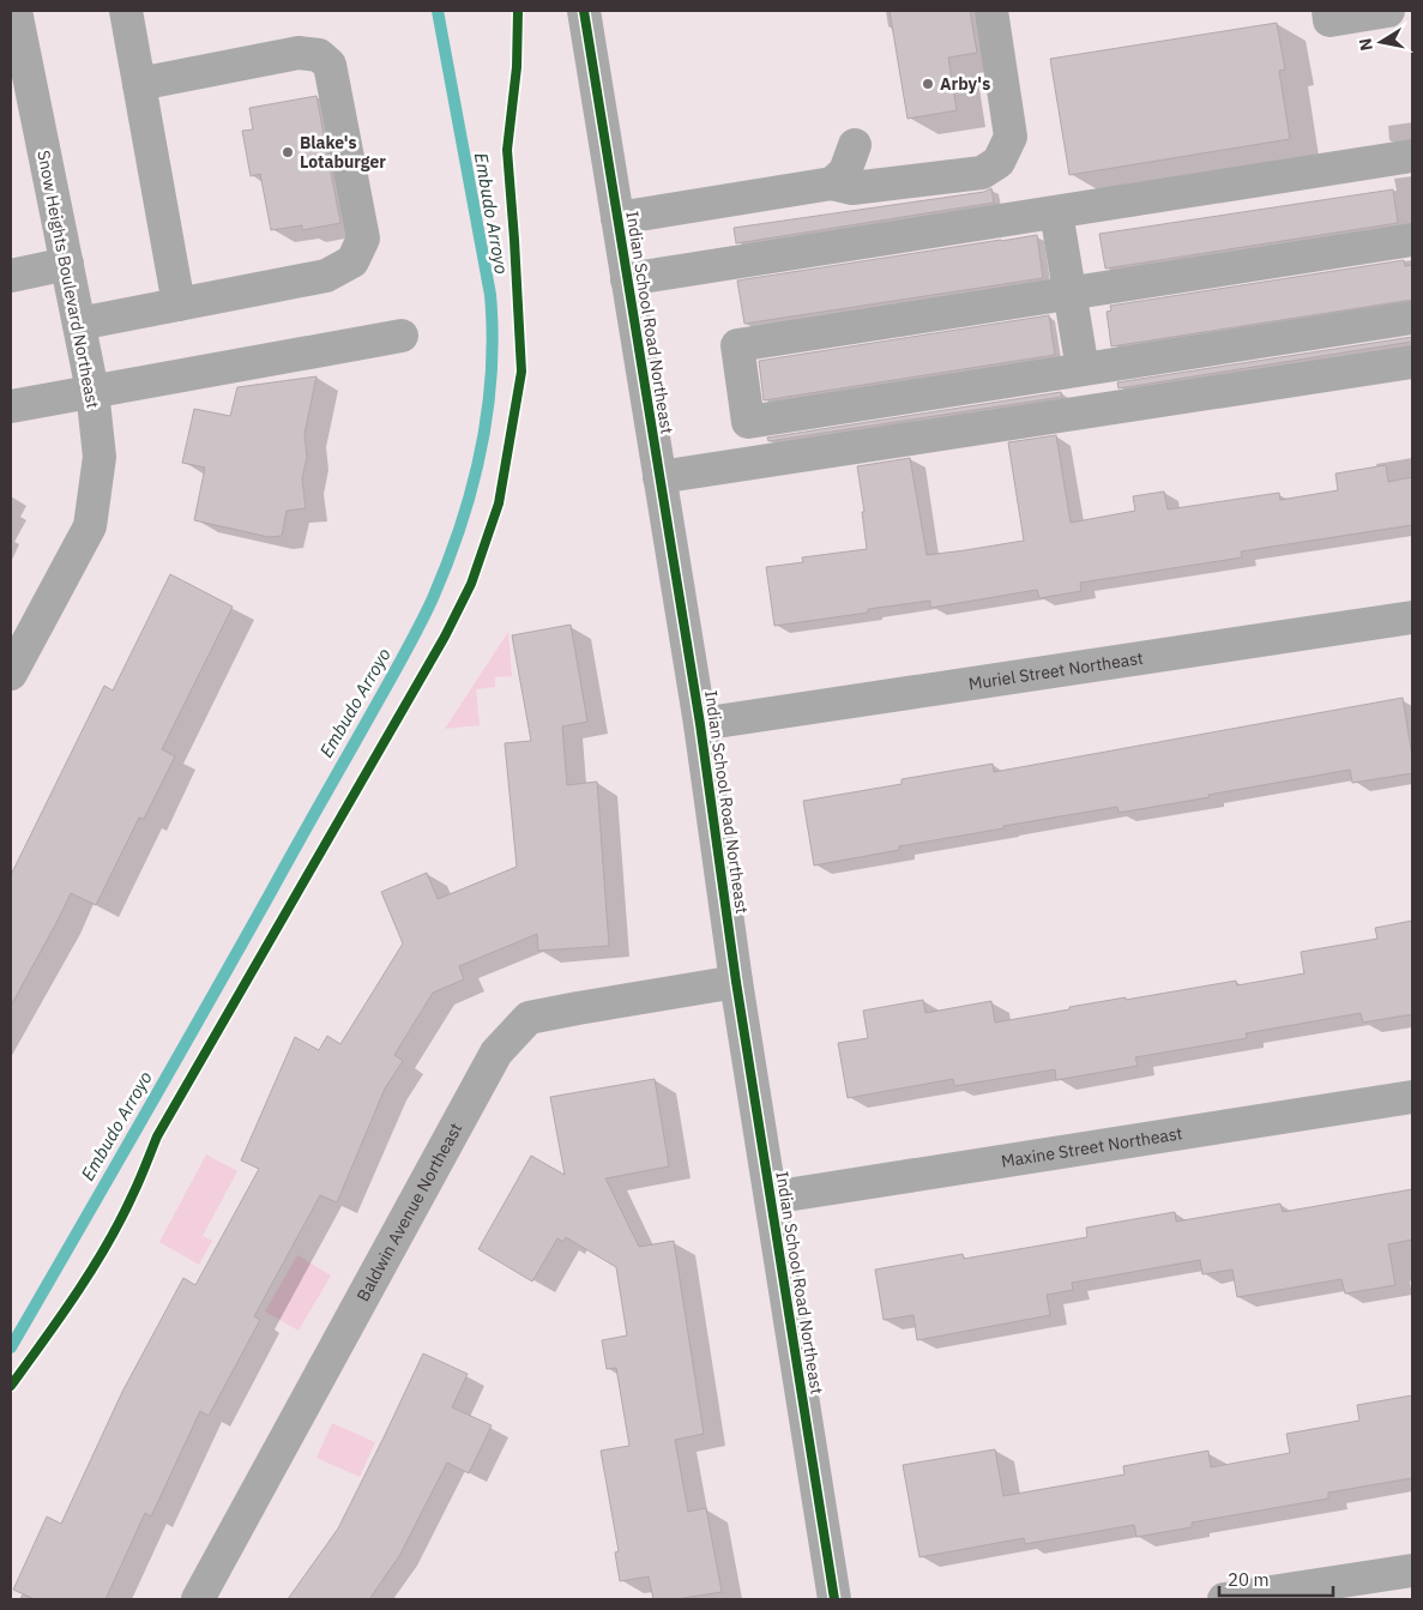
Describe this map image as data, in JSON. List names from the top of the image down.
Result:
{
  "streets": {
    "street": [
      "Snow Heights Boulevard Northeast",
      "Indian School Road Northeast",
      "Muriel Street Northeast",
      "Maxine Street Northeast",
      "Baldwin Avenue Northeast"
    ]
  },
  "crossings": [
    ["Indian School Road Northeast", "Muriel Street Northeast"],
    ["Indian School Road Northeast", "Maxine Street Northeast"],
    ["Indian School Road Northeast", "Baldwin Avenue Northeast"]
  ],
  "water": ["Embudo Arroyo"],
  "places": ["Arby's", "Blake's Lotaburger"],
  "scale_bar": "20 m",
  "north": "left"
}
